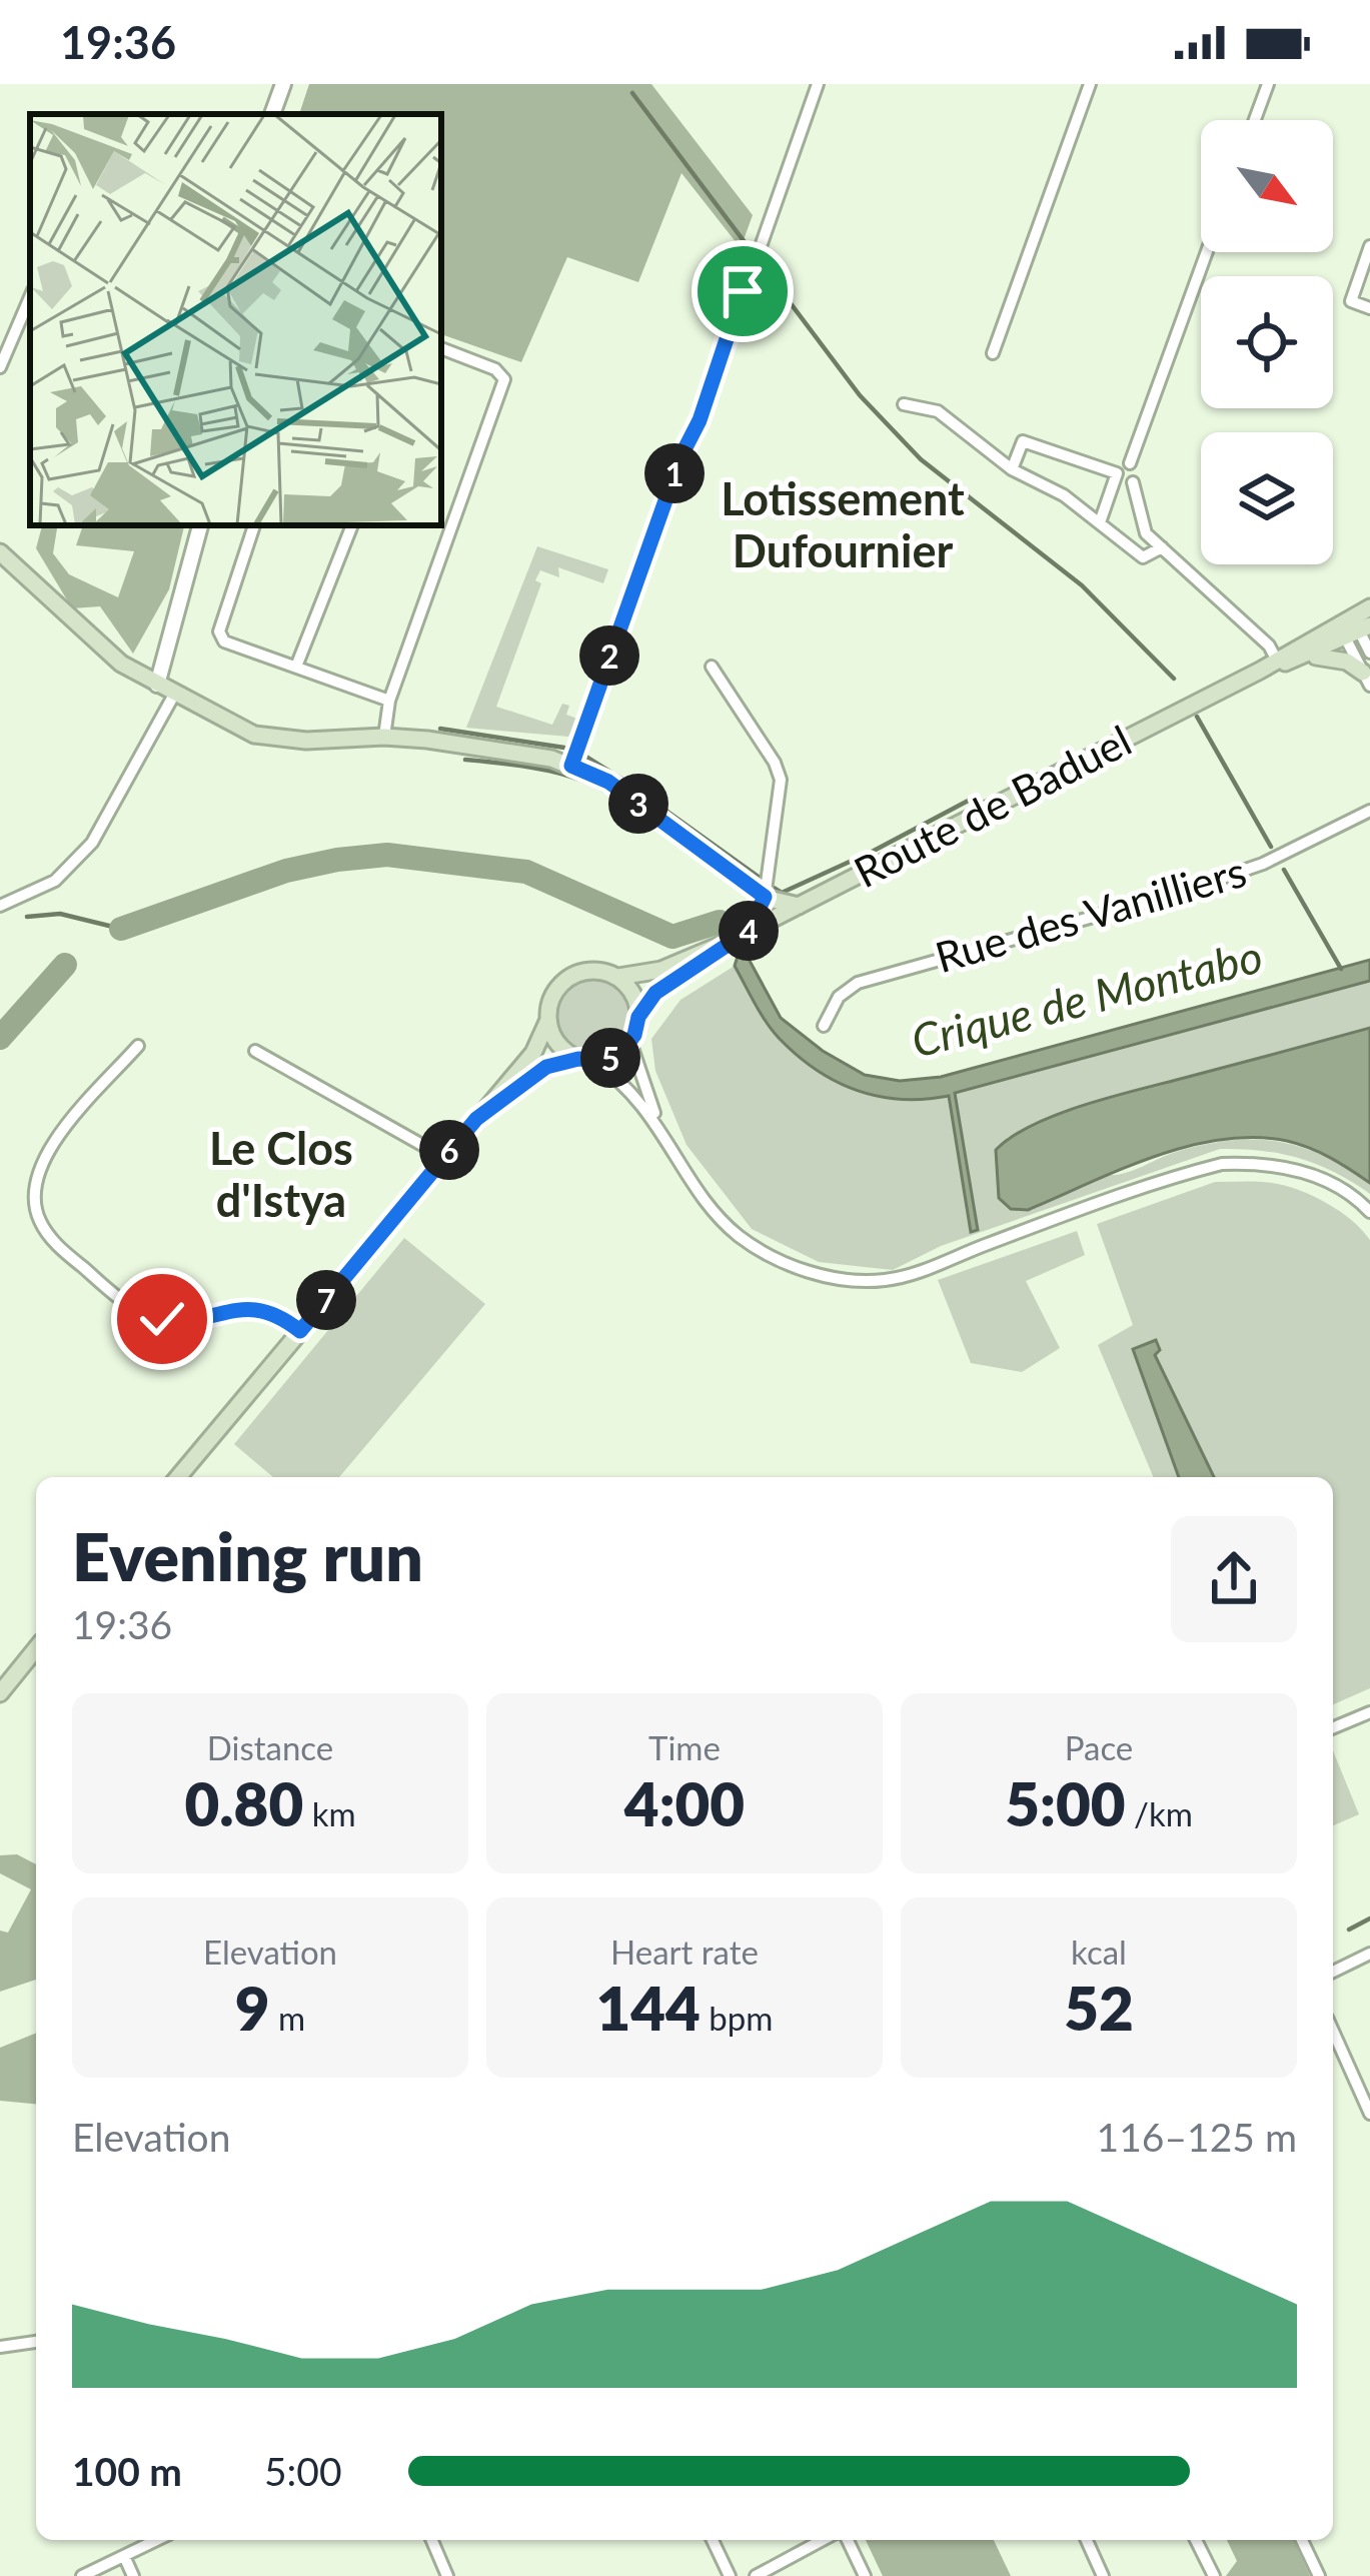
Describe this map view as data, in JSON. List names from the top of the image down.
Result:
{
  "streets": {
    "main road": ["Route de Baduel"],
    "street": ["Rue des Vanilliers"]
  },
  "districts": ["Lotissement Dufournier", "Le Clos d'Istya"],
  "water": ["Crique de Montabo"],
  "north": "bottom right",
  "page": {
    "status": "19:36",
    "pins": [
      "1",
      "2",
      "3",
      "4",
      "5",
      "6",
      "7"
    ],
    "heading": ["Evening run", "19:36"],
    "stats": [
      ["Distance", "0.80 km"],
      ["Time", "4:00"],
      ["Pace", "5:00 /km"],
      ["Elevation", "9 m"],
      ["Heart rate", "144 bpm"],
      ["kcal", "52"]
    ],
    "chart": ["Elevation", "116–125 m"],
    "list": [
      {
        "name": "100 m",
        "note": "5:00"
      }
    ]
  }
}
